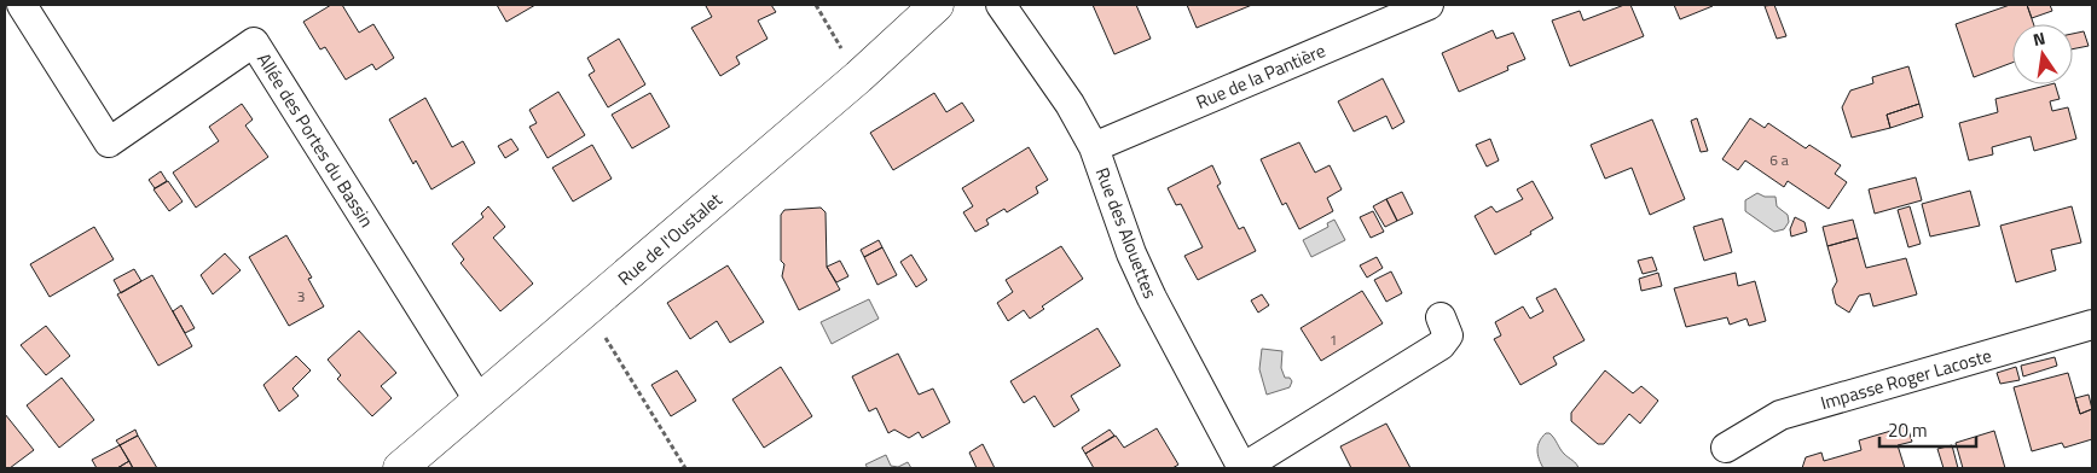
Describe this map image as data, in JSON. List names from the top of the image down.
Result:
{
  "streets": {
    "street": [
      "Rue de la Pantière",
      "Allée des Portes du Bassin",
      "Rue des Alouettes",
      "Rue de l'Oustalet",
      "Impasse Roger Lacoste"
    ]
  },
  "crossings": [
    ["Rue de la Pantière", "Rue des Alouettes"],
    ["Allée des Portes du Bassin", "Rue de l'Oustalet"]
  ],
  "house_numbers": ["6 a", "3", "1"],
  "scale_bar": "20 m",
  "north": "top"
}
